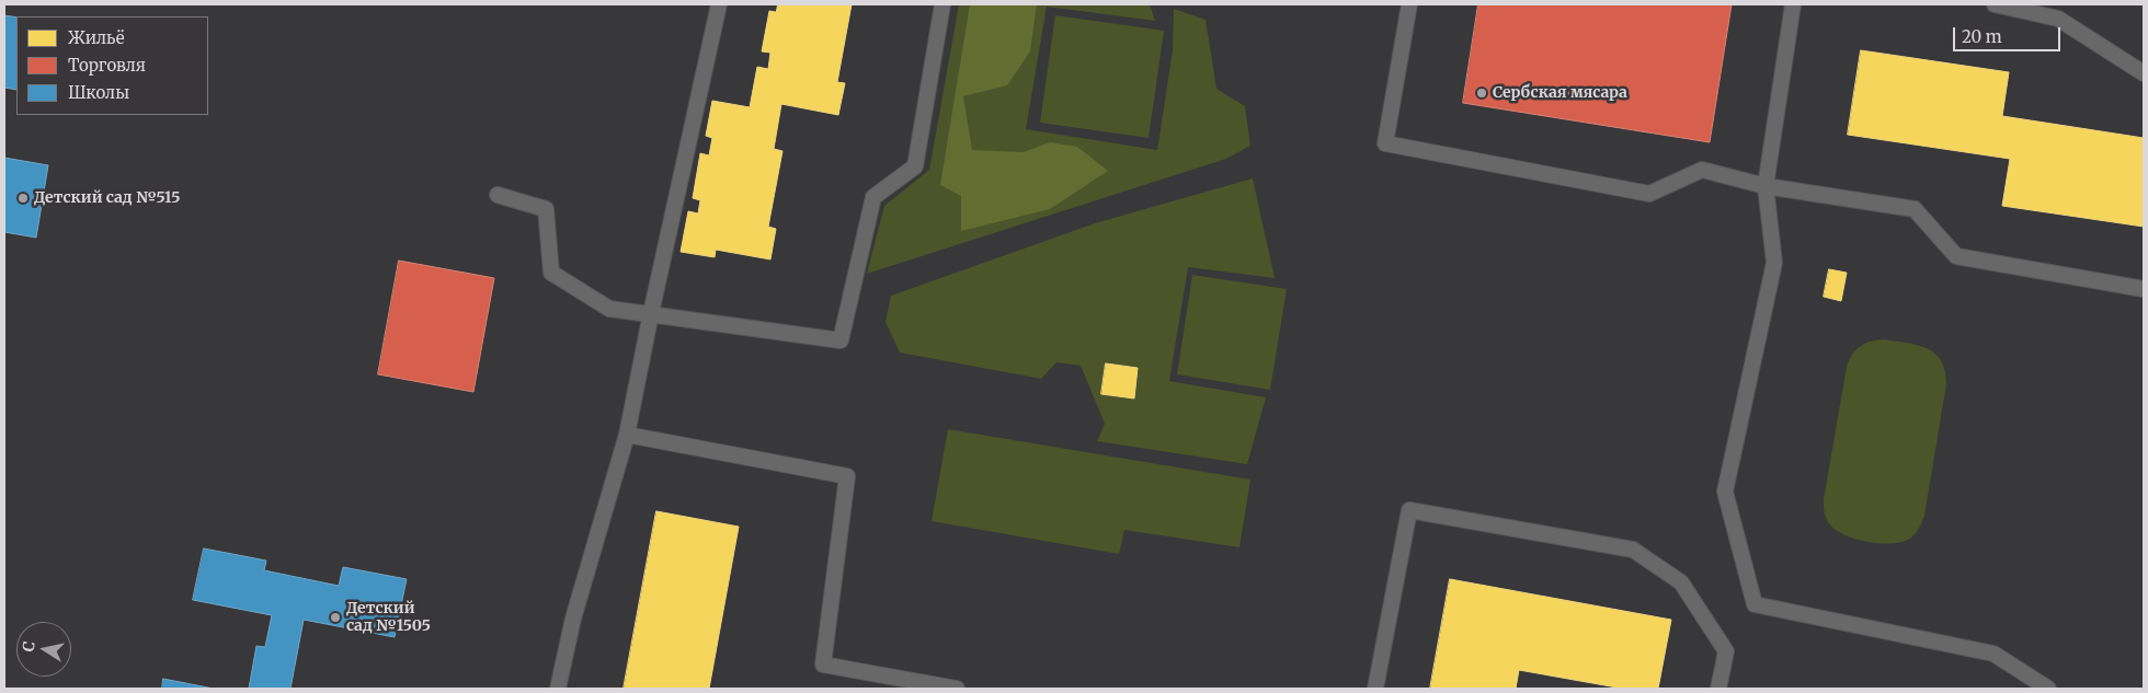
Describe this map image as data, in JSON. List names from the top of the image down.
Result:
{
  "places": ["Сербская мясара", "Детский сад №515", "Детский сад №1505"],
  "legend": ["Жильё", "Торговля", "Школы"],
  "scale_bar": "20 m",
  "north": "left"
}
